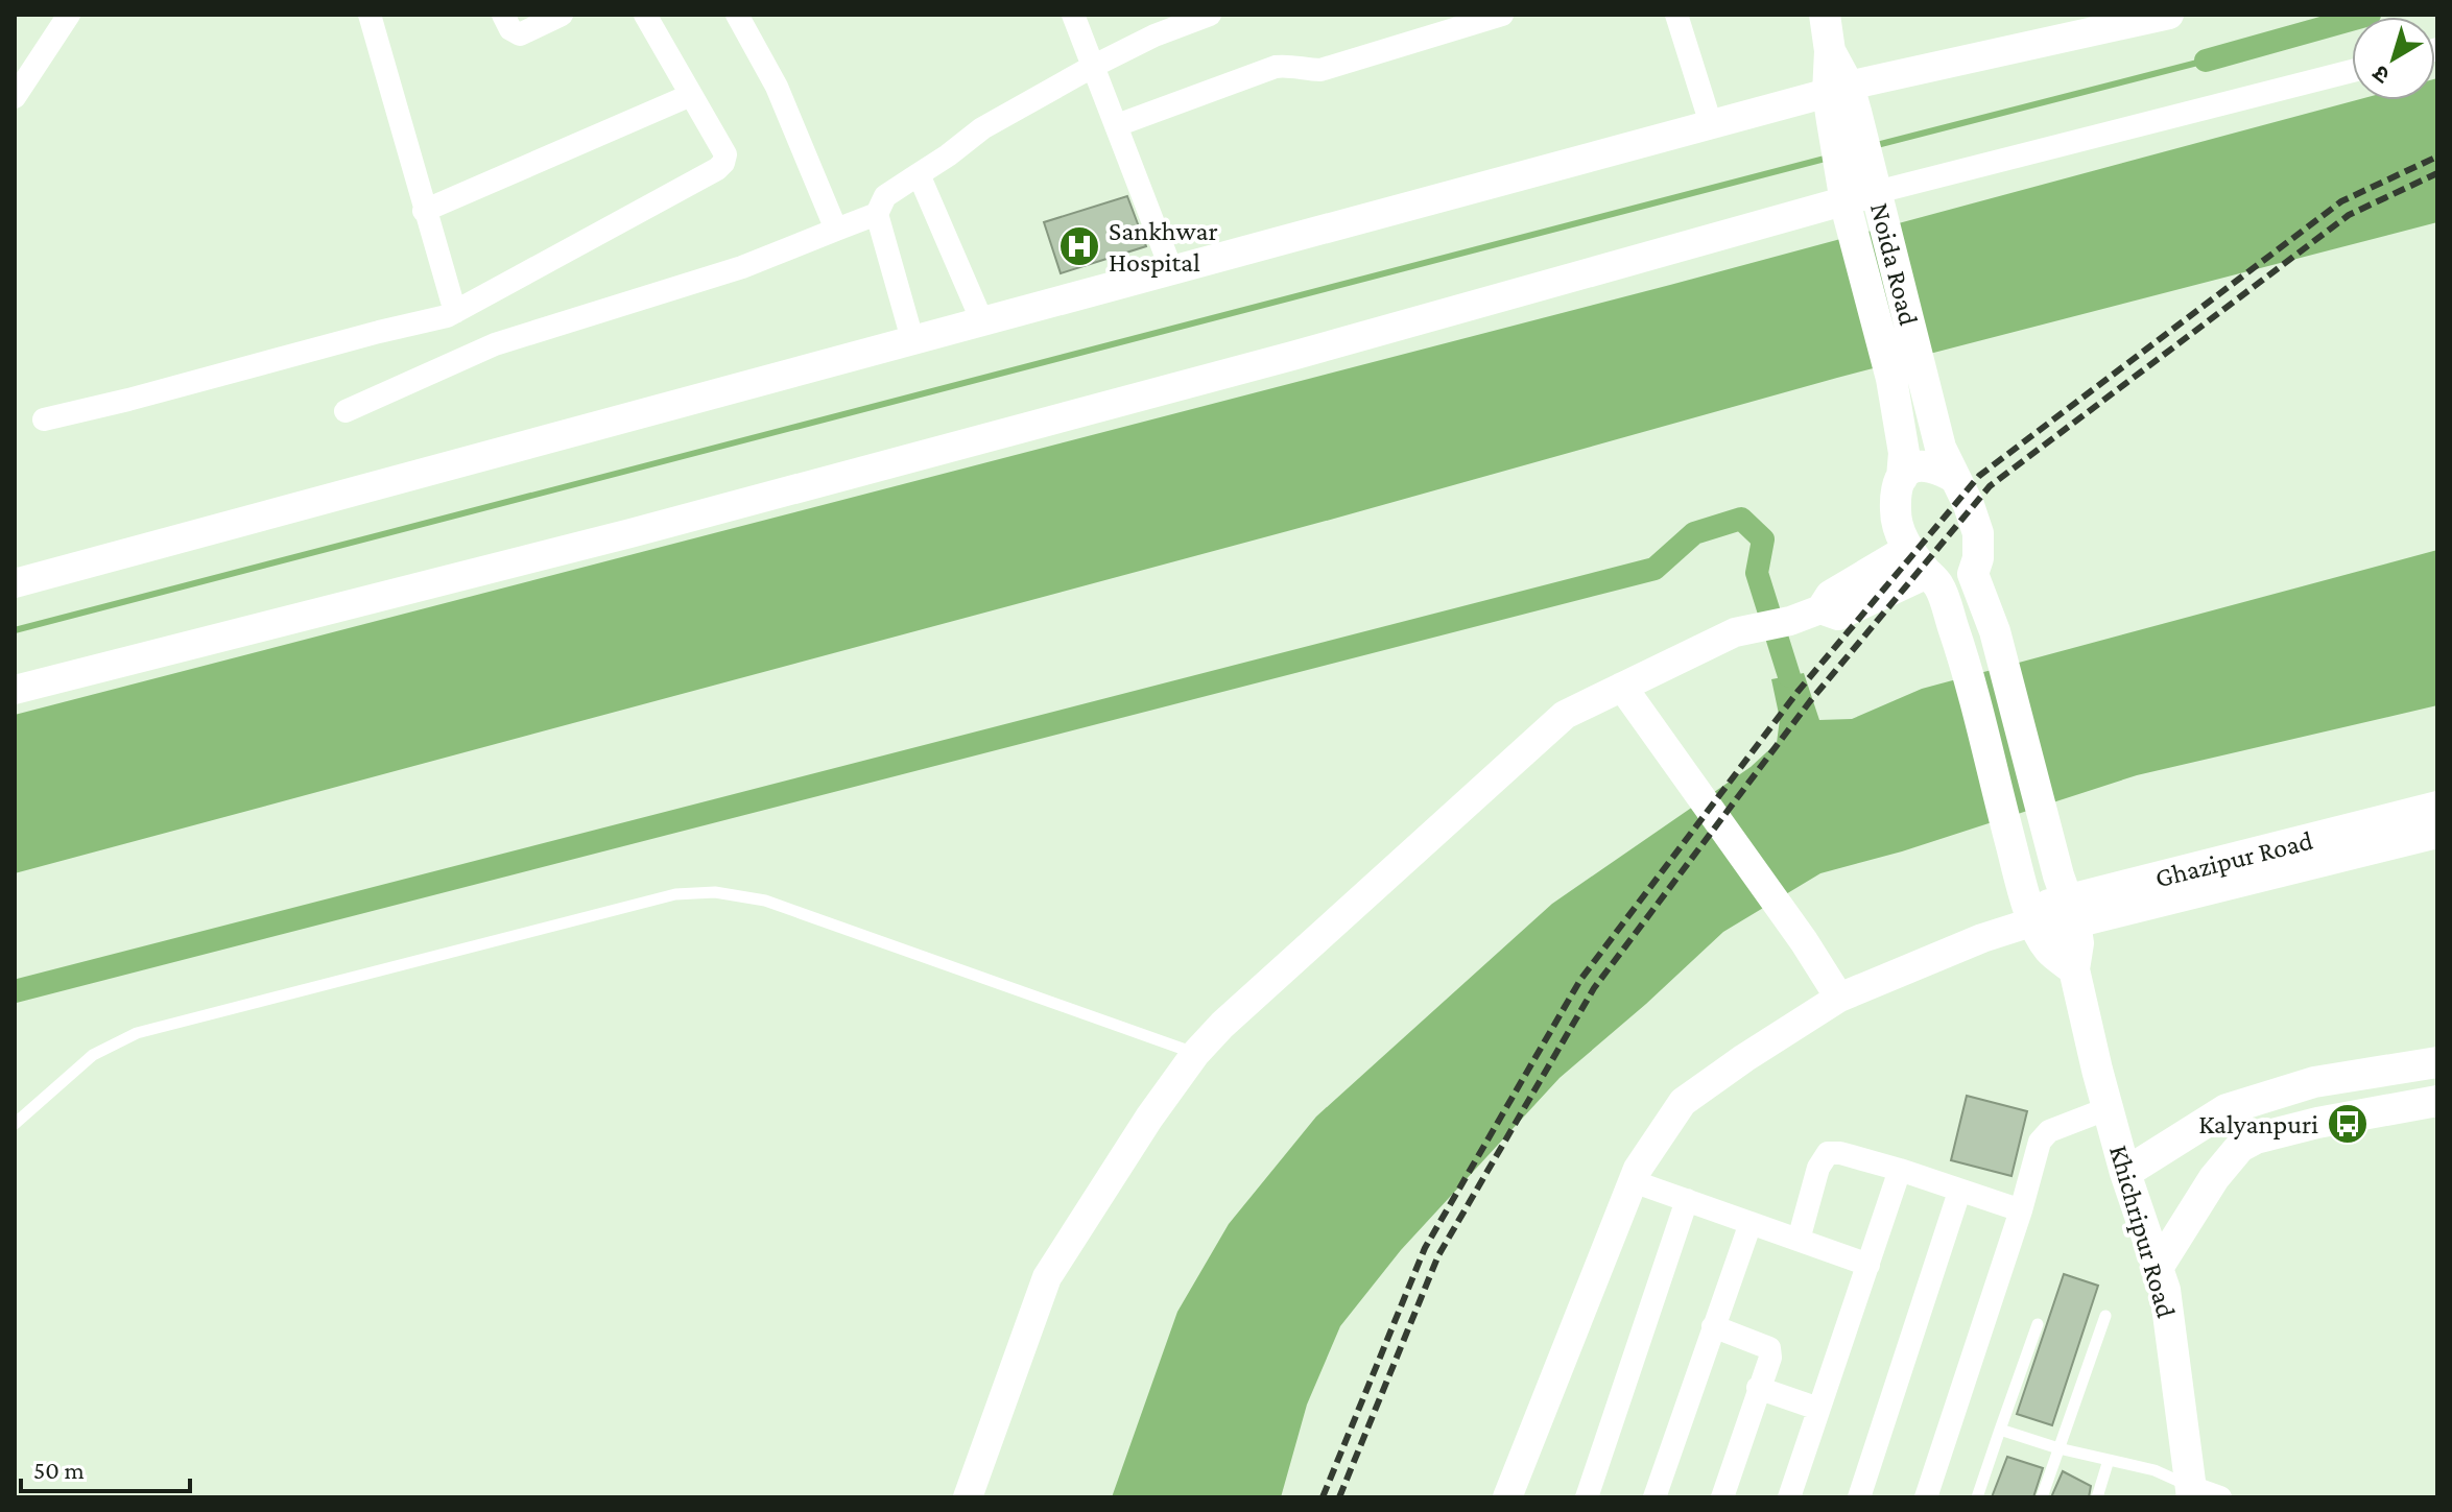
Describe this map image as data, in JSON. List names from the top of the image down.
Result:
{
  "streets": {
    "main road": ["Noida Road", "Ghazipur Road", "Khichripur Road"]
  },
  "crossings": [
    ["Noida Road", "Khichripur Road"],
    ["Ghazipur Road", "Khichripur Road"]
  ],
  "places": {
    "hospital": ["Sankhwar Hospital"],
    "bus stop": ["Kalyanpuri"]
  },
  "scale_bar": "50 m",
  "north": "bottom left"
}
